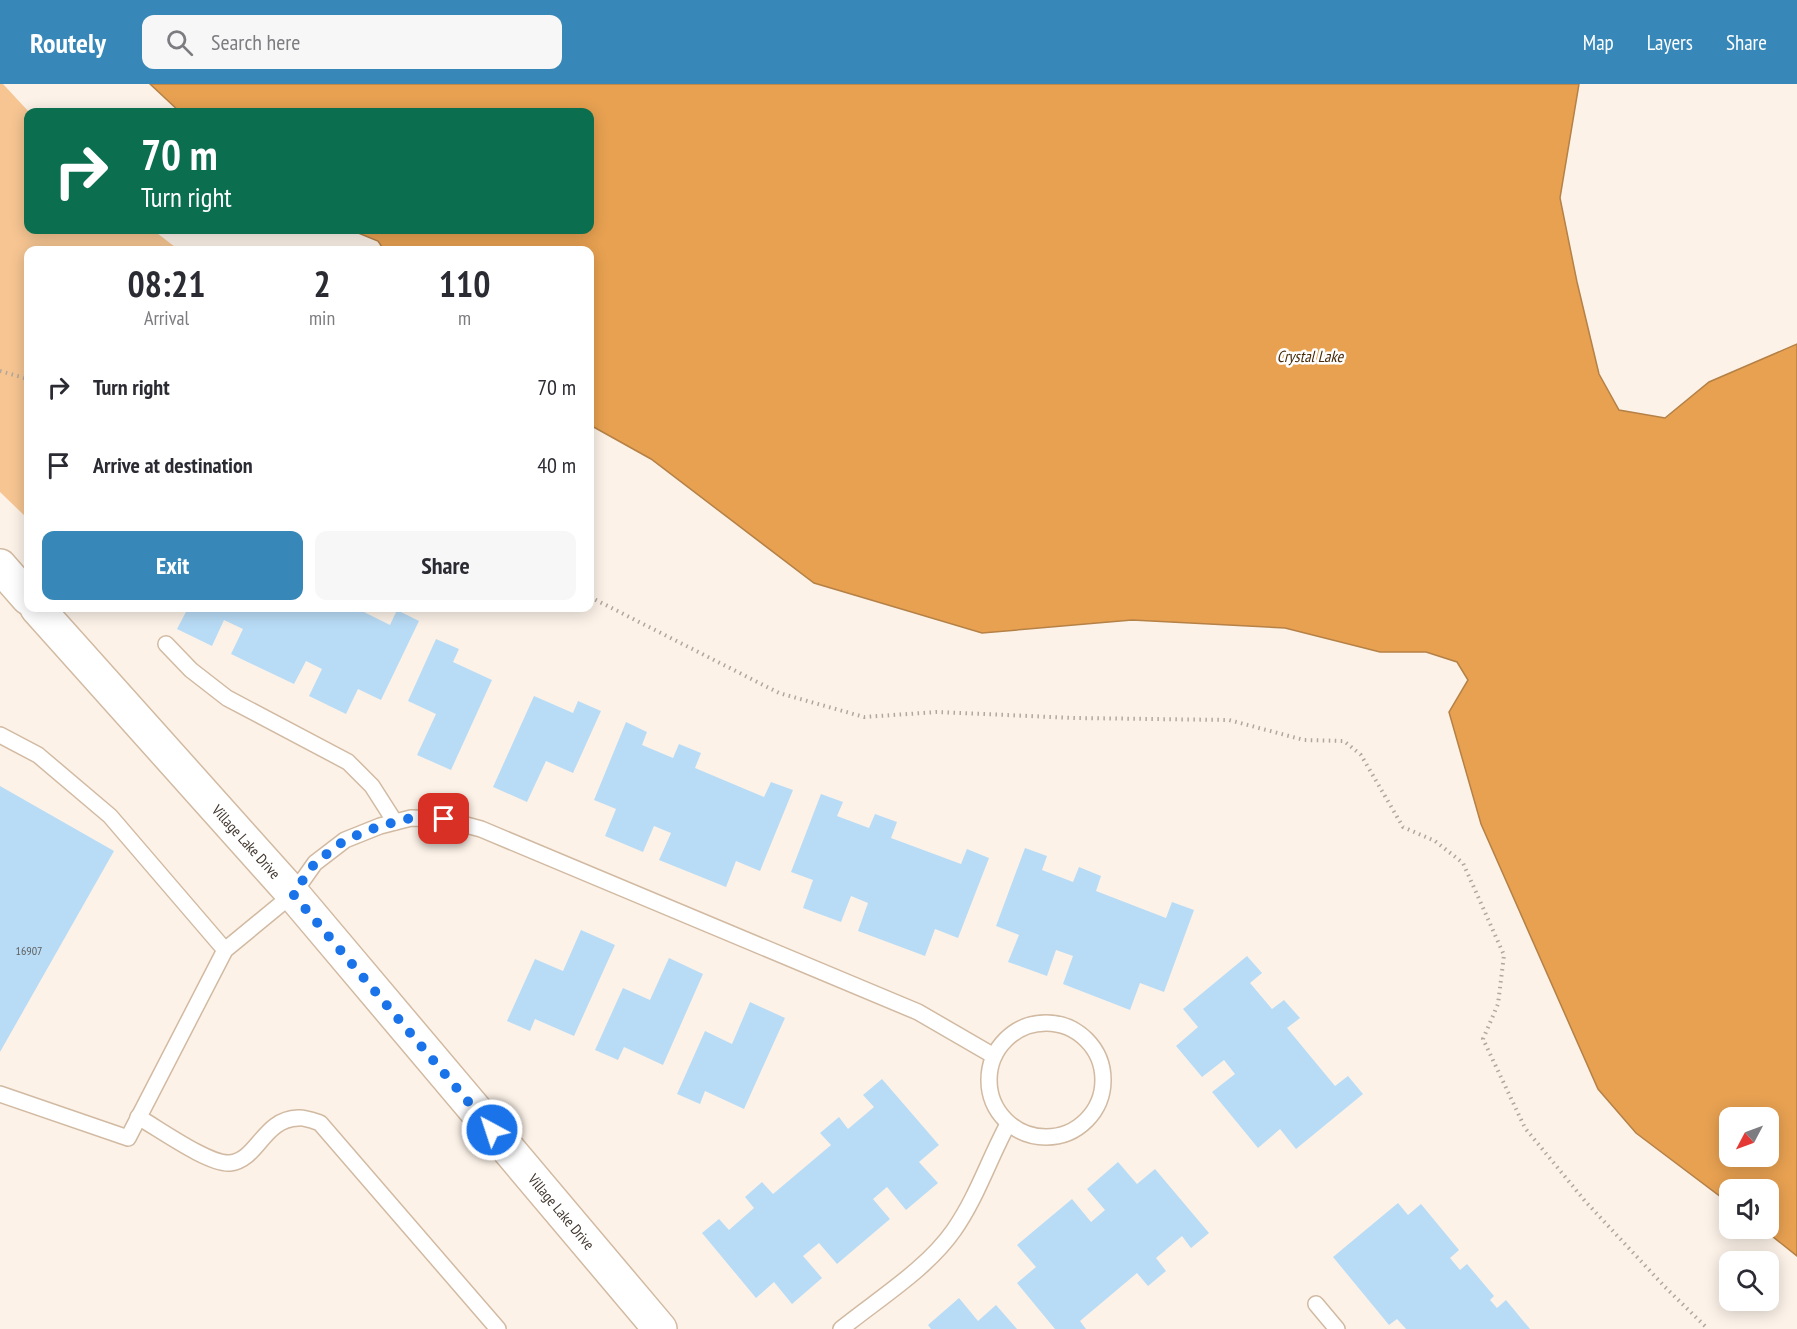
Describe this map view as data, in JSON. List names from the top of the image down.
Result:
{
  "streets": {
    "street": ["Village Lake Drive"]
  },
  "water": ["Crystal Lake"],
  "house_numbers": ["16907"],
  "north": "bottom left",
  "page": {
    "header": "Routely",
    "search": "Search here",
    "nav": ["Map", "Layers", "Share"],
    "turn": ["70 m", "Turn right"],
    "eta": [
      "08:21",
      "Arrival",
      "2",
      "min",
      "110",
      "m"
    ],
    "list": [
      {
        "name": "Turn right",
        "value": "70 m"
      },
      {
        "name": "Arrive at destination",
        "value": "40 m"
      }
    ],
    "buttons": ["Exit", "Share"]
  }
}
